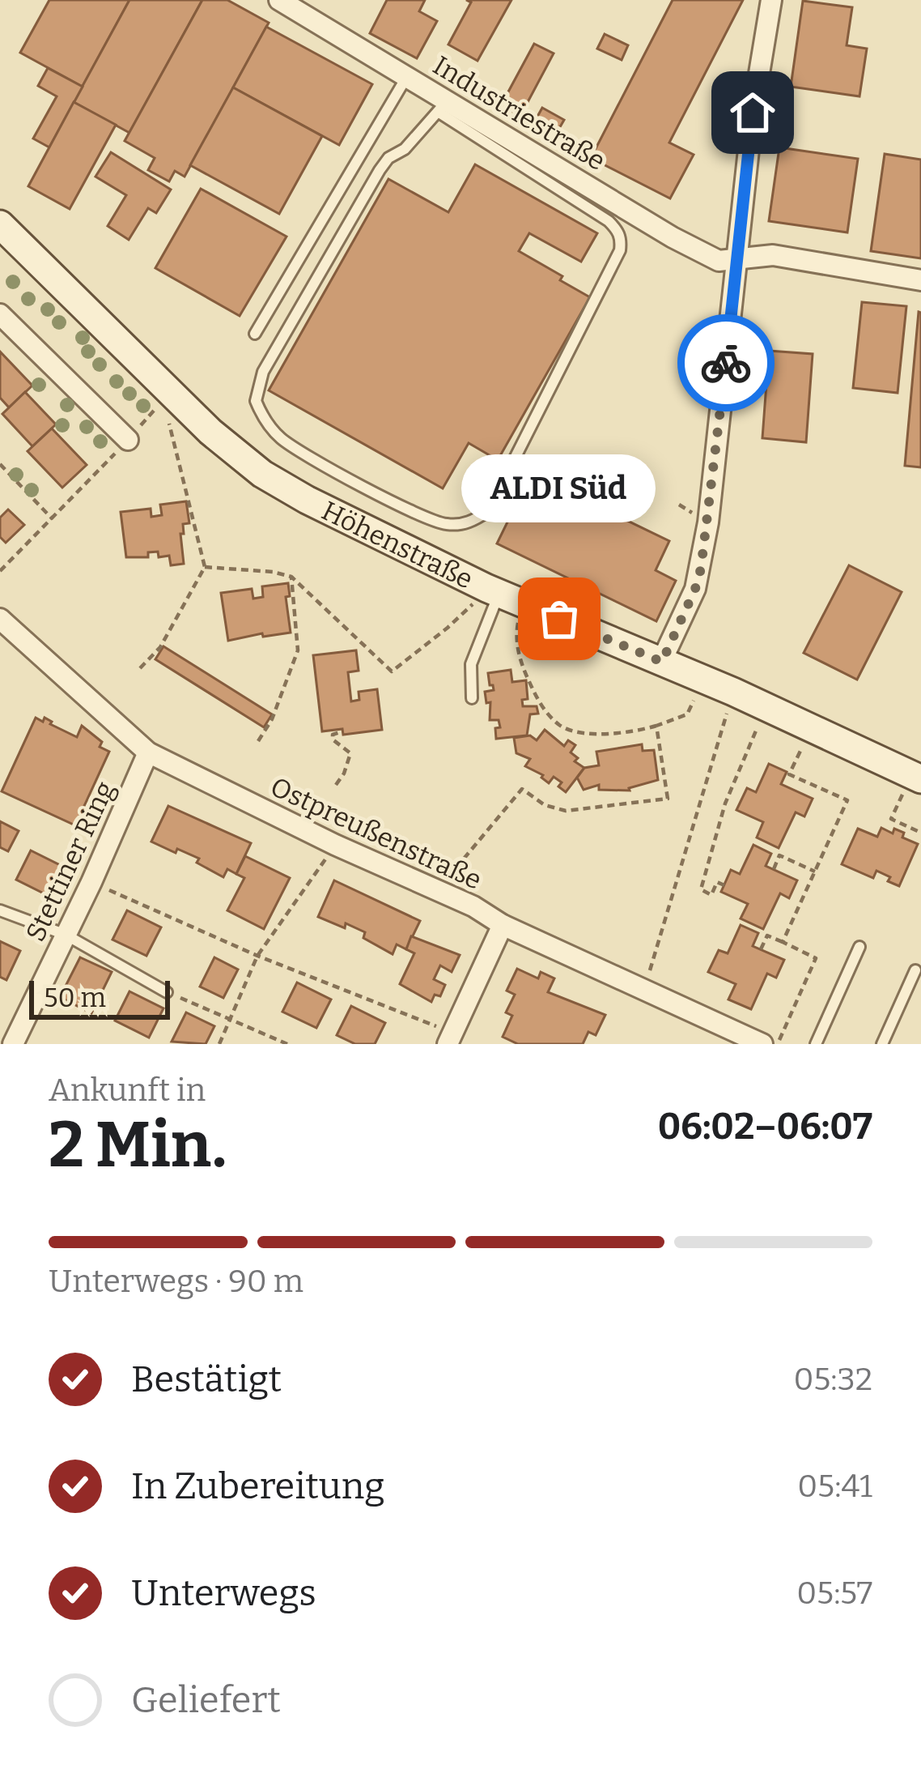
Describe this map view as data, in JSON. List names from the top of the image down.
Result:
{
  "streets": {
    "street": [
      "Industriestraße",
      "Höhenstraße",
      "Ostpreußenstraße",
      "Stettiner Ring"
    ]
  },
  "crossings": [
    ["Ostpreußenstraße", "Stettiner Ring"]
  ],
  "places": ["ALDI Süd"],
  "scale_bar": "50 m",
  "page": {
    "bubble": "ALDI Süd",
    "scale": "50 m",
    "heading": ["2 Min.", "Ankunft in", "06:02–06:07"],
    "bar": "Unterwegs · 90 m",
    "list": [
      ["Bestätigt", "05:32"],
      ["In Zubereitung", "05:41"],
      ["Unterwegs", "05:57"],
      "Geliefert"
    ]
  }
}
